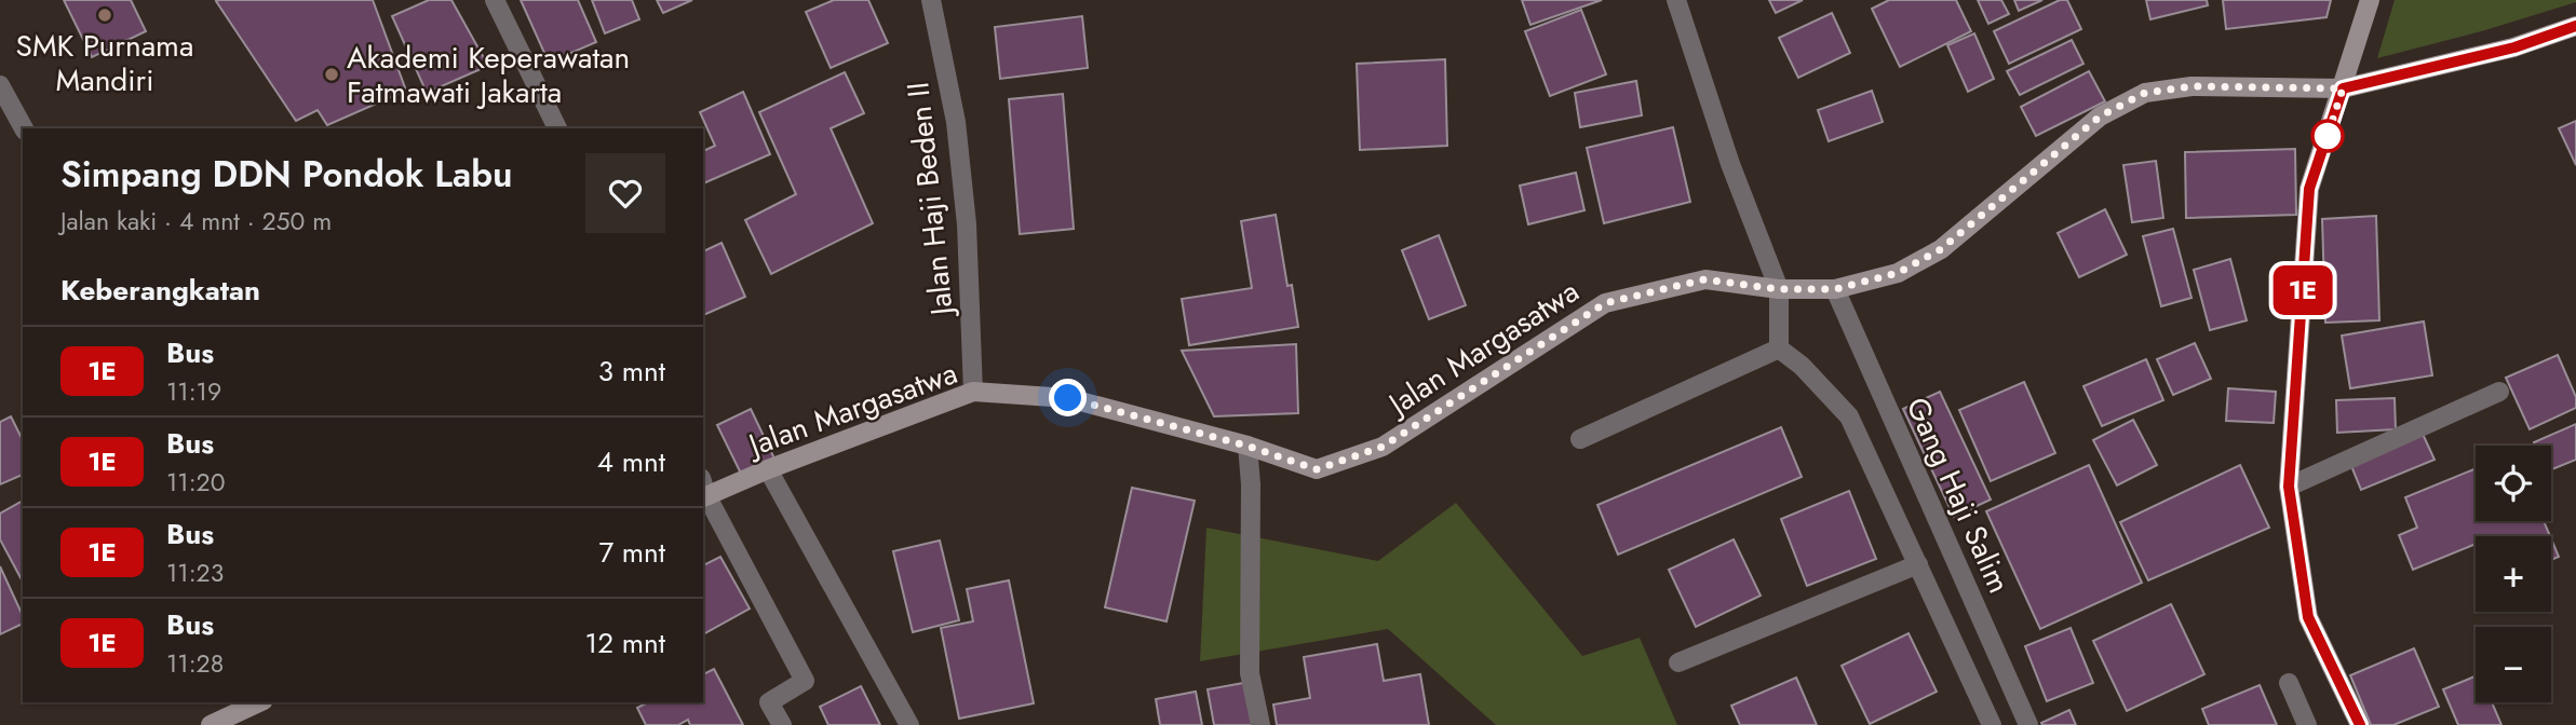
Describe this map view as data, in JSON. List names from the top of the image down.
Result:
{
  "streets": {
    "street": ["Jalan Haji Beden II", "Jalan Margasatwa", "Gang Haji Salim"]
  },
  "crossings": [
    ["Jalan Haji Beden II", "Jalan Margasatwa"],
    ["Jalan Margasatwa", "Gang Haji Salim"]
  ],
  "places": ["SMK Purnama Mandiri", "Akademi Keperawatan Fatmawati Jakarta"],
  "lines": ["bus line 1E"],
  "page": {
    "on_map": "1E",
    "heading": [
      ["Simpang DDN Pondok Labu", "Jalan kaki · 4 mnt · 250 m"],
      "Keberangkatan"
    ],
    "list": [
      {
        "mark": "1E",
        "name": "Bus",
        "note": "11:19",
        "value": "3 mnt"
      },
      {
        "mark": "1E",
        "name": "Bus",
        "note": "11:20",
        "value": "4 mnt"
      },
      {
        "mark": "1E",
        "name": "Bus",
        "note": "11:23",
        "value": "7 mnt"
      },
      {
        "mark": "1E",
        "name": "Bus",
        "note": "11:28",
        "value": "12 mnt"
      }
    ],
    "map_buttons": ["+", "−"]
  }
}
